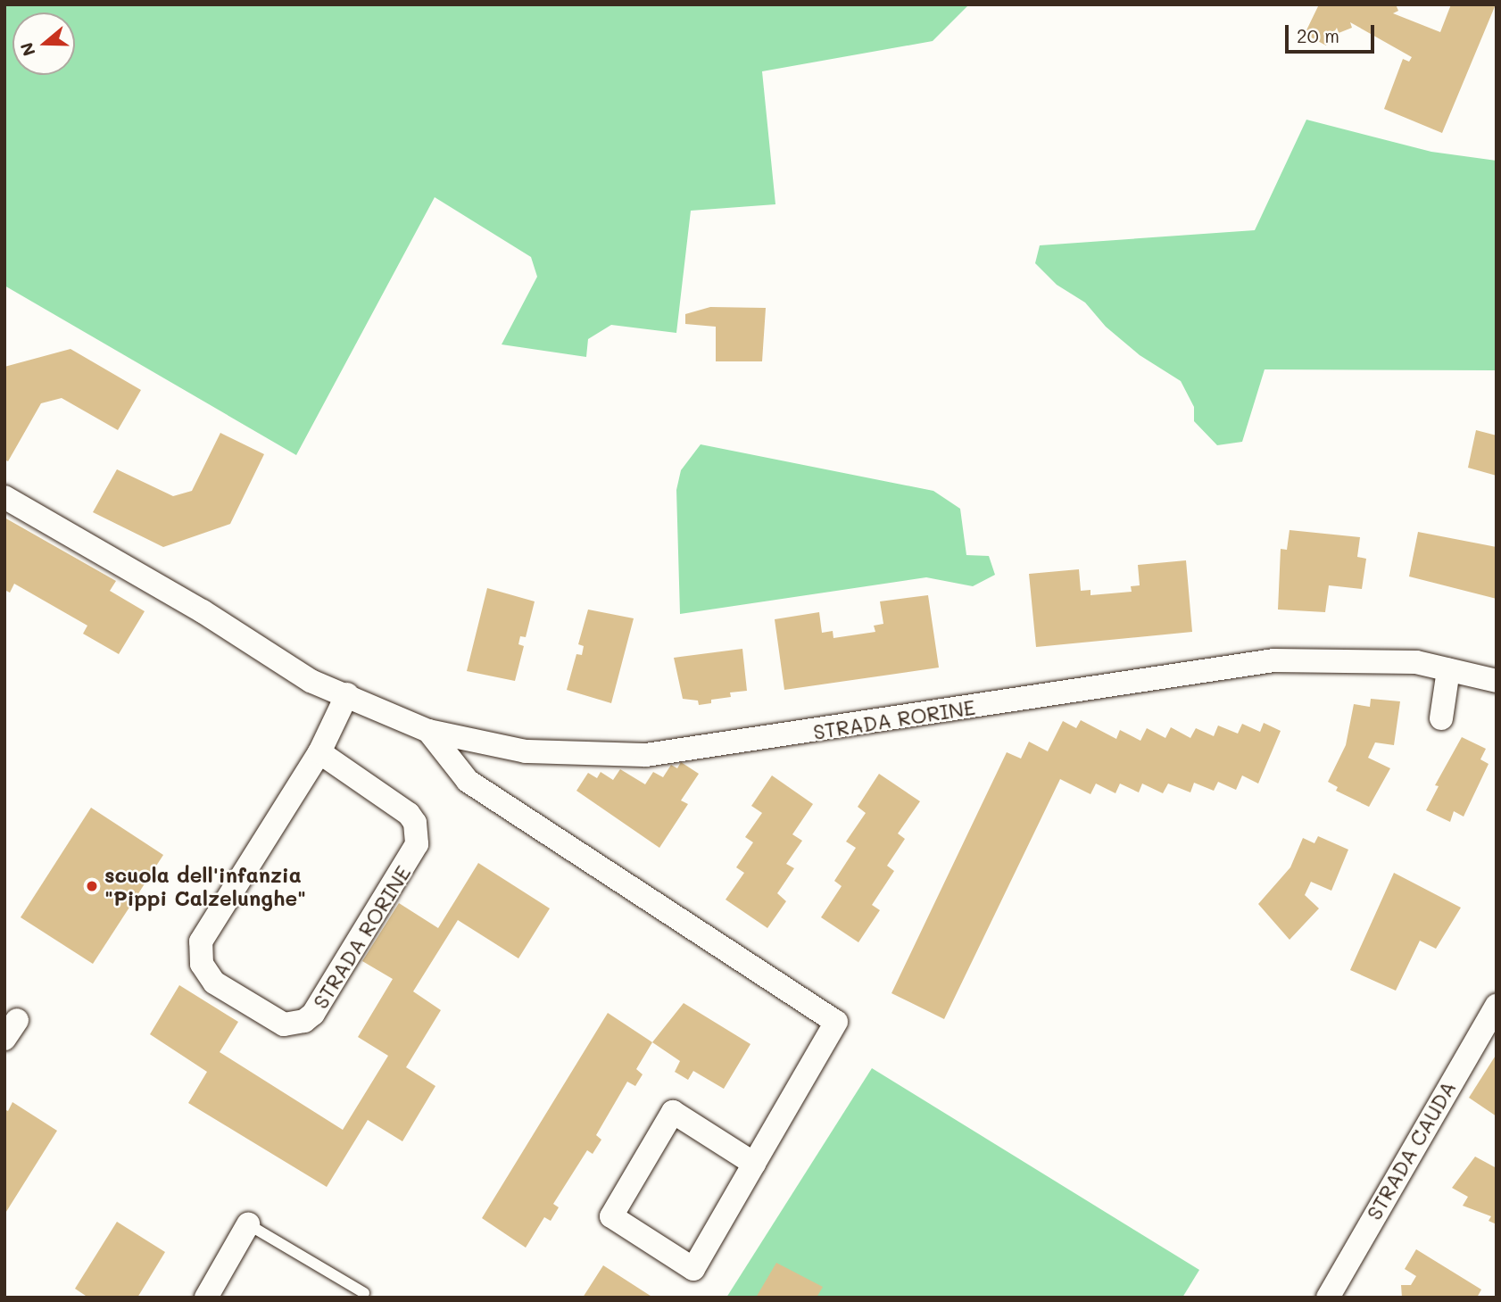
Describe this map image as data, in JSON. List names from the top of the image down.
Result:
{
  "streets": {
    "street": ["STRADA RORINE", "STRADA CAUDA"]
  },
  "places": ["scuola dell'infanzia \"Pippi Calzelunghe\""],
  "scale_bar": "20 m",
  "north": "left"
}
